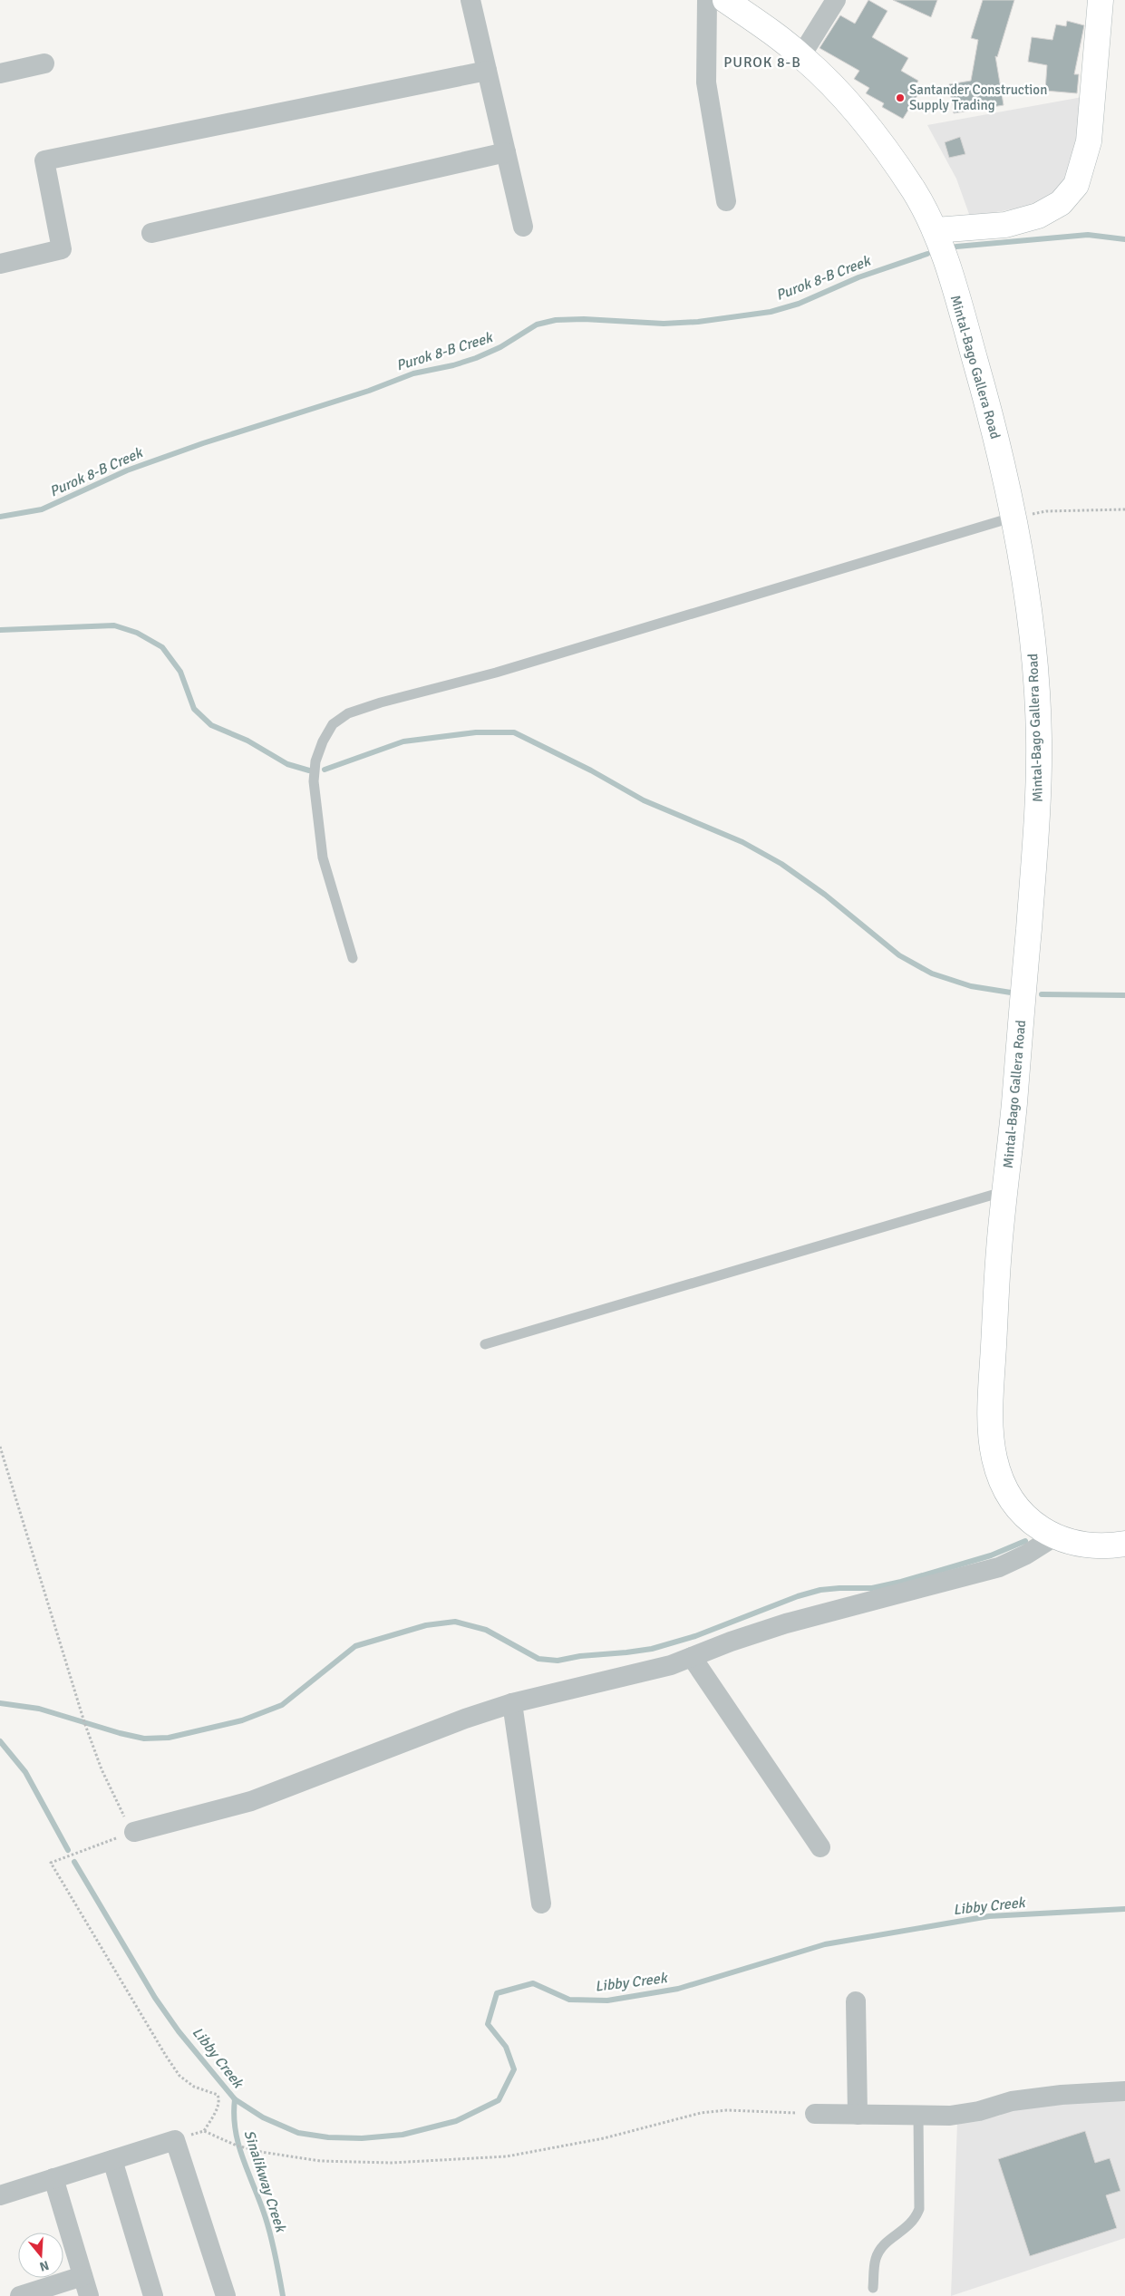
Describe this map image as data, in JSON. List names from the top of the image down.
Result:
{
  "streets": {
    "main road": ["Mintal-Bago Gallera Road"]
  },
  "districts": ["PUROK 8-B"],
  "water": ["Purok 8-B Creek", "Libby Creek", "Sinalikway Creek"],
  "places": ["Santander Construction Supply Trading"],
  "north": "bottom"
}
